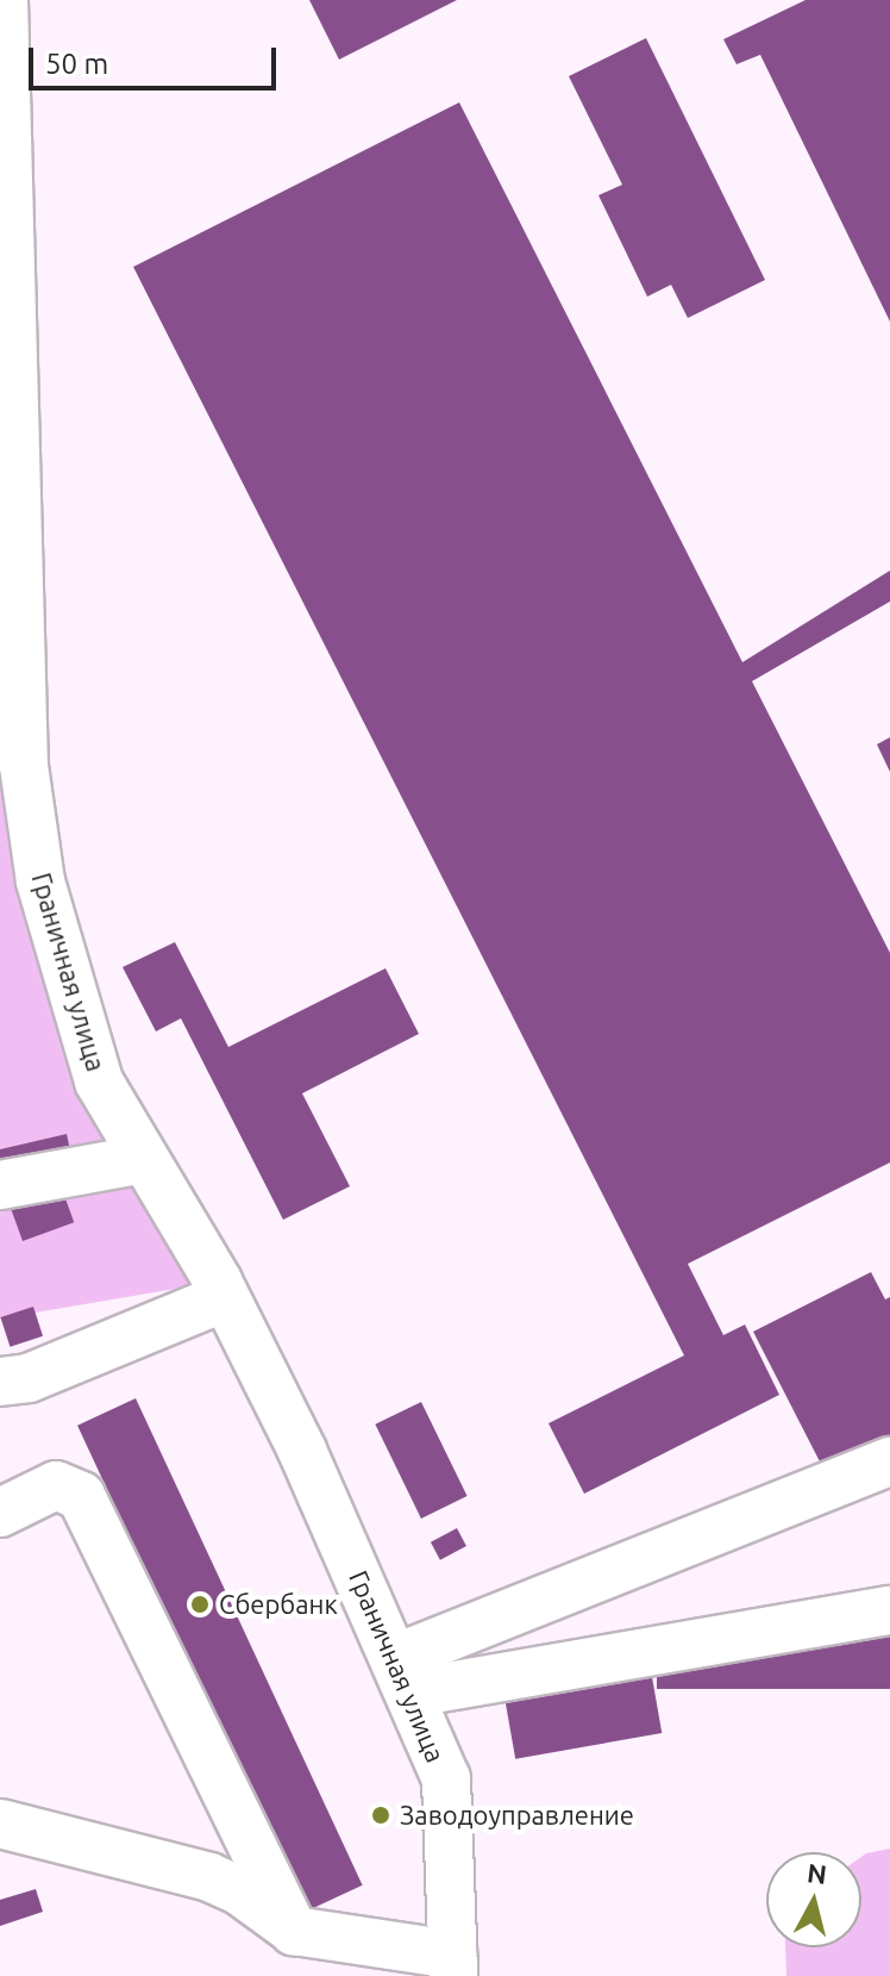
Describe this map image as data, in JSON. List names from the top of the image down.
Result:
{
  "streets": {
    "street": ["Граничная улица"]
  },
  "places": ["Сбербанк", "Заводоуправление"],
  "scale_bar": "50 m",
  "north": "top"
}
